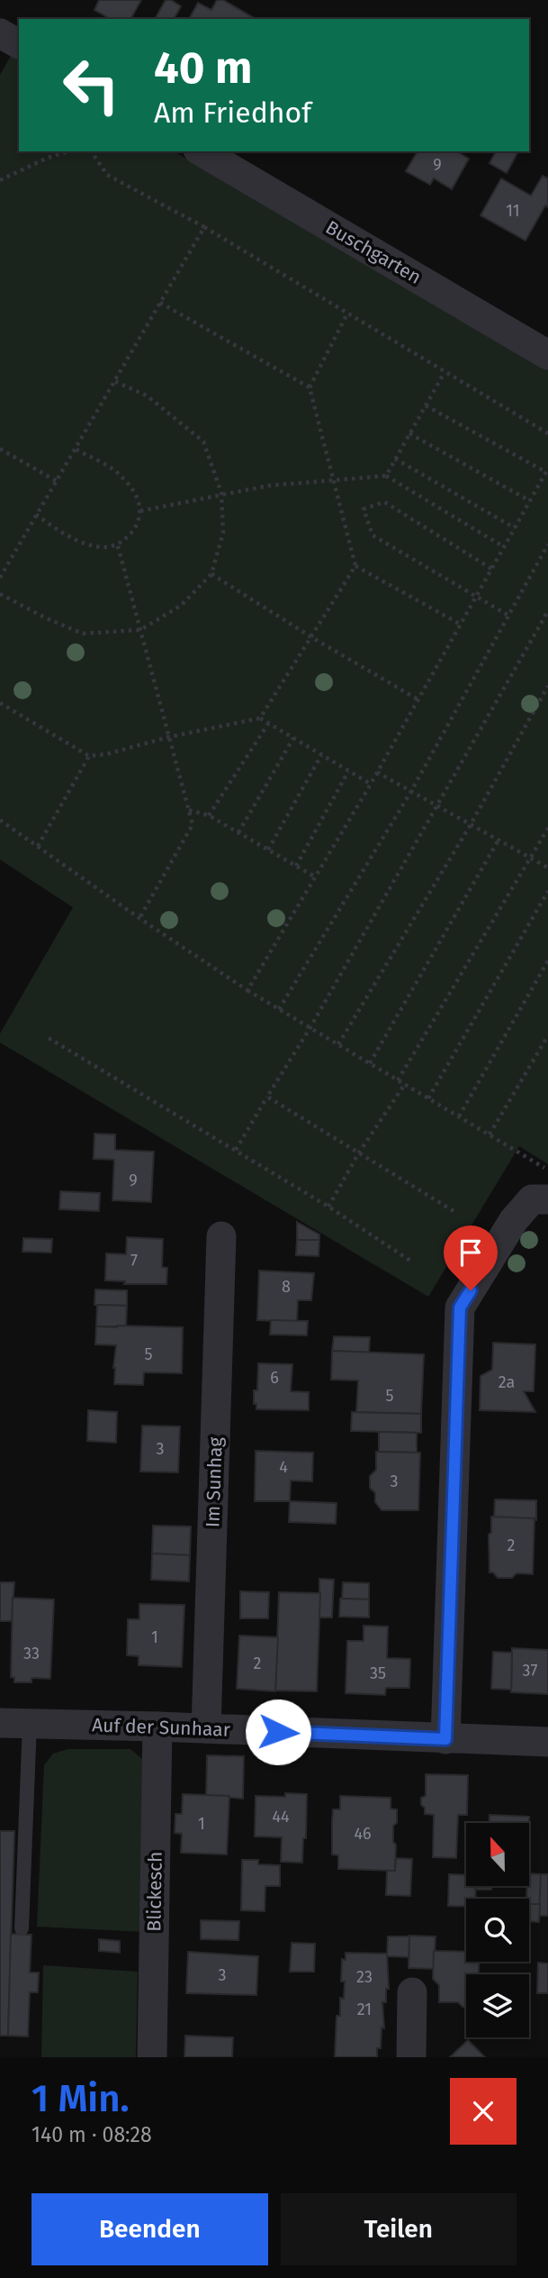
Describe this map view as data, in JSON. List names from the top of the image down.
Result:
{
  "streets": {
    "street": [
      "Buschgarten",
      "Im Sunhag",
      "Auf der Sunhaar",
      "Blickesch"
    ]
  },
  "crossings": [
    ["Im Sunhag", "Auf der Sunhaar"],
    ["Auf der Sunhaar", "Blickesch"]
  ],
  "house_numbers": [
    "9",
    "11",
    "9",
    "7",
    "8",
    "5",
    "6",
    "2a",
    "5",
    "3",
    "4",
    "3",
    "2",
    "1",
    "33",
    "2",
    "37",
    "35",
    "44",
    "1",
    "46",
    "3",
    "23",
    "21"
  ],
  "north": "top",
  "page": {
    "turn": ["40 m", "Am Friedhof"],
    "heading": ["1 Min.", "140 m · 08:28"],
    "buttons": ["Beenden", "Teilen"]
  }
}
